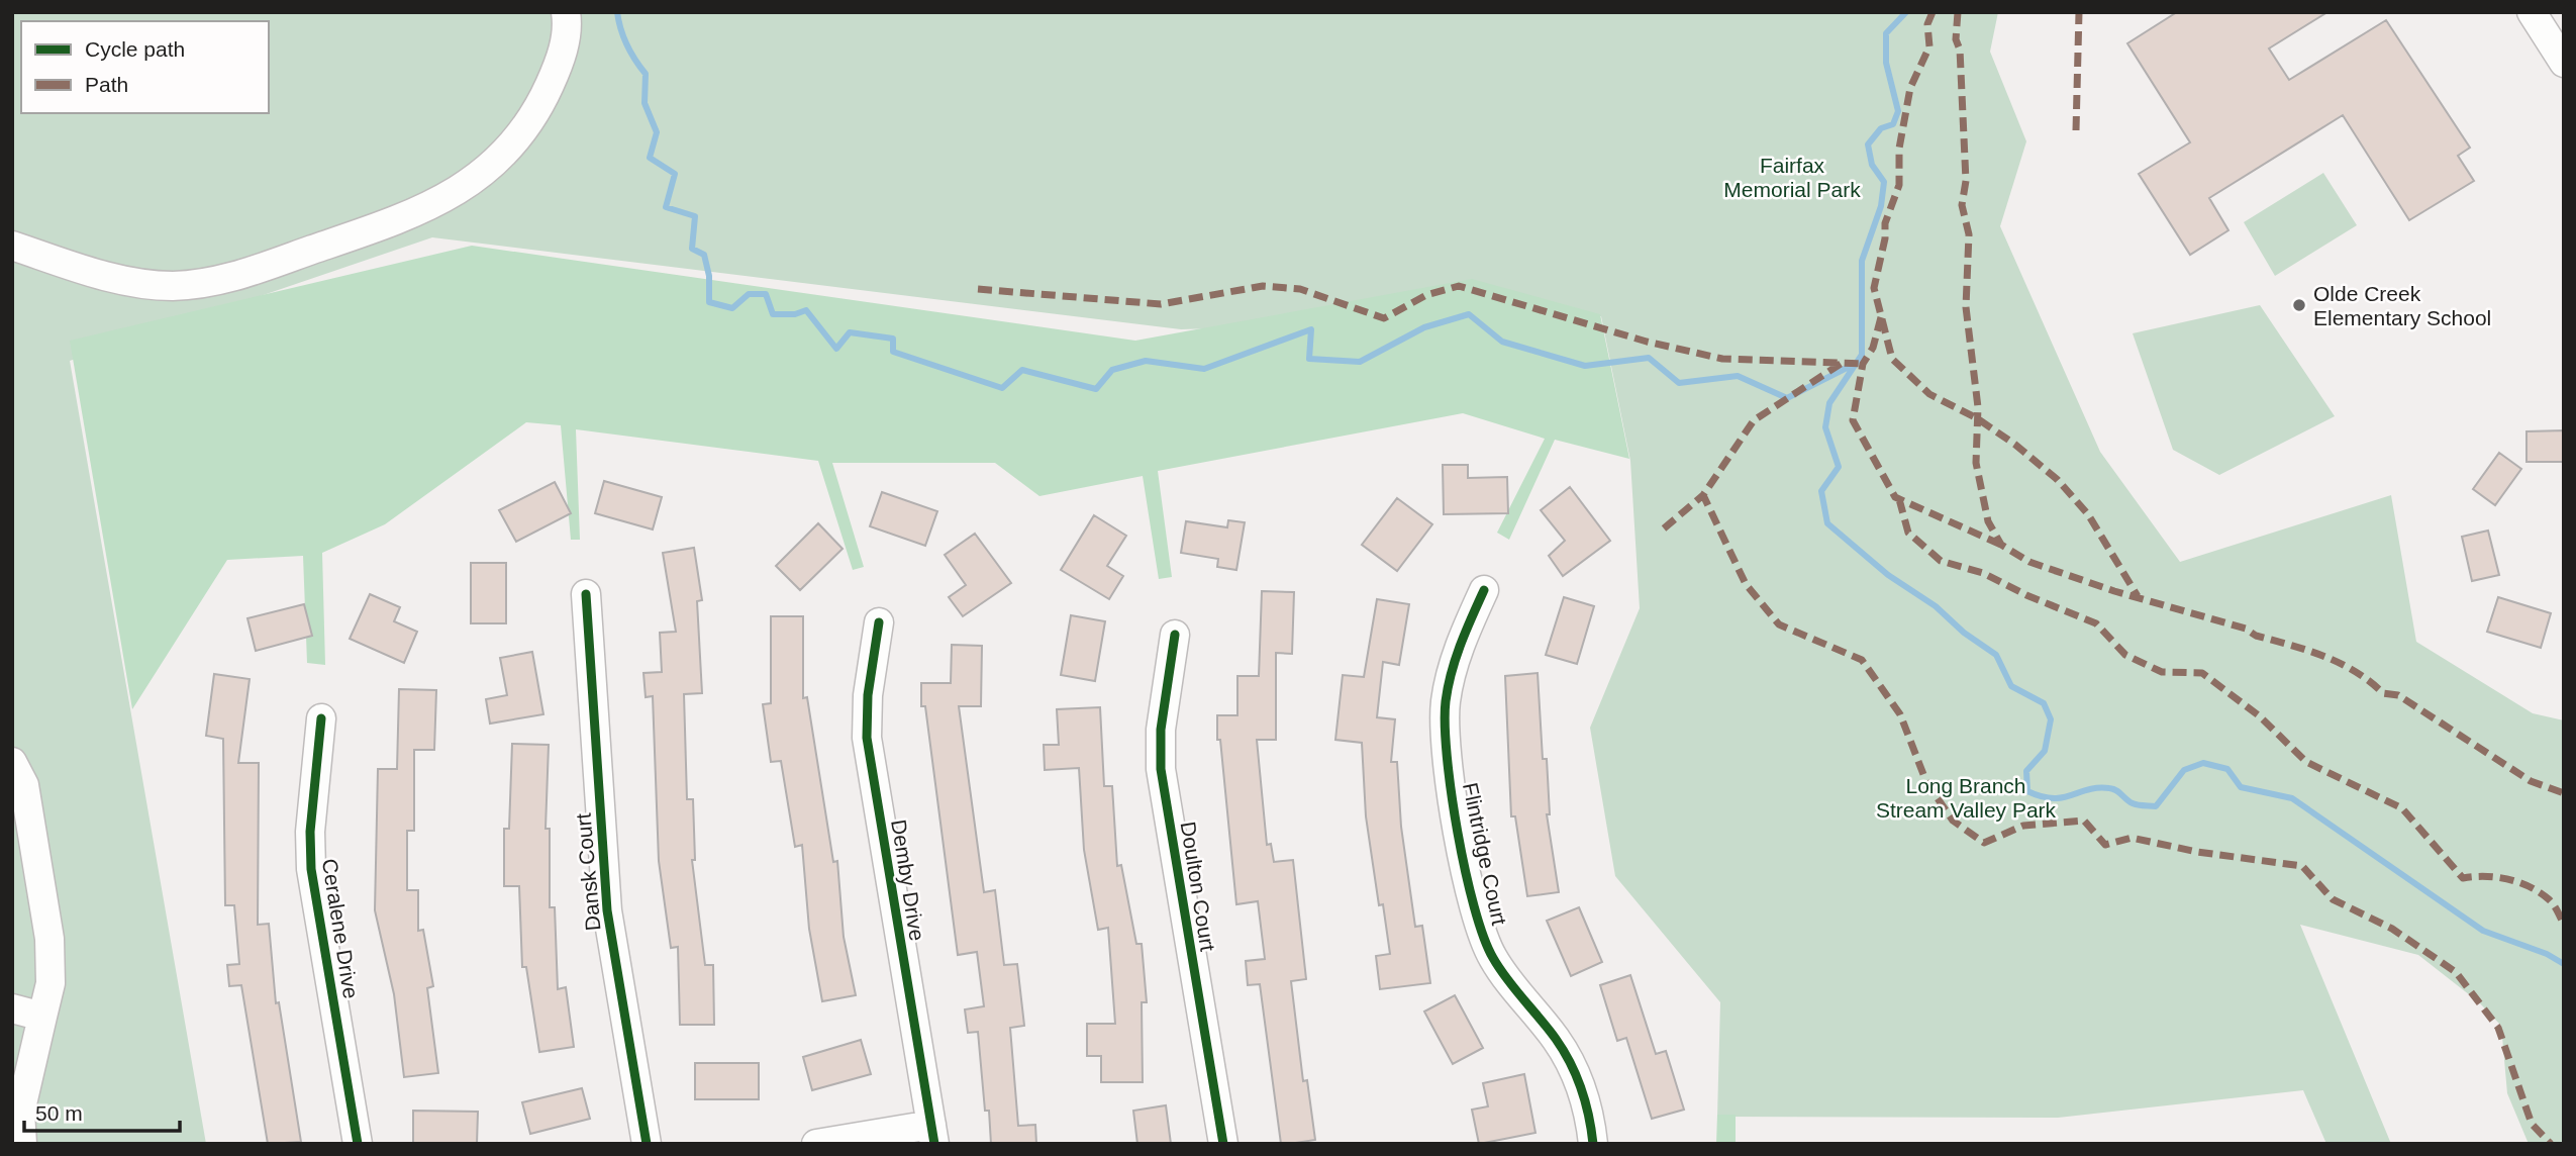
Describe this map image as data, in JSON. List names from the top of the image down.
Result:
{
  "streets": {
    "street": [
      "Flintridge Court",
      "Dansk Court",
      "Demby Drive",
      "Doulton Court",
      "Ceralene Drive"
    ]
  },
  "parks": ["Fairfax Memorial Park", "Long Branch Stream Valley Park"],
  "places": ["Olde Creek Elementary School"],
  "legend": ["Cycle path", "Path"],
  "scale_bar": "50 m"
}
